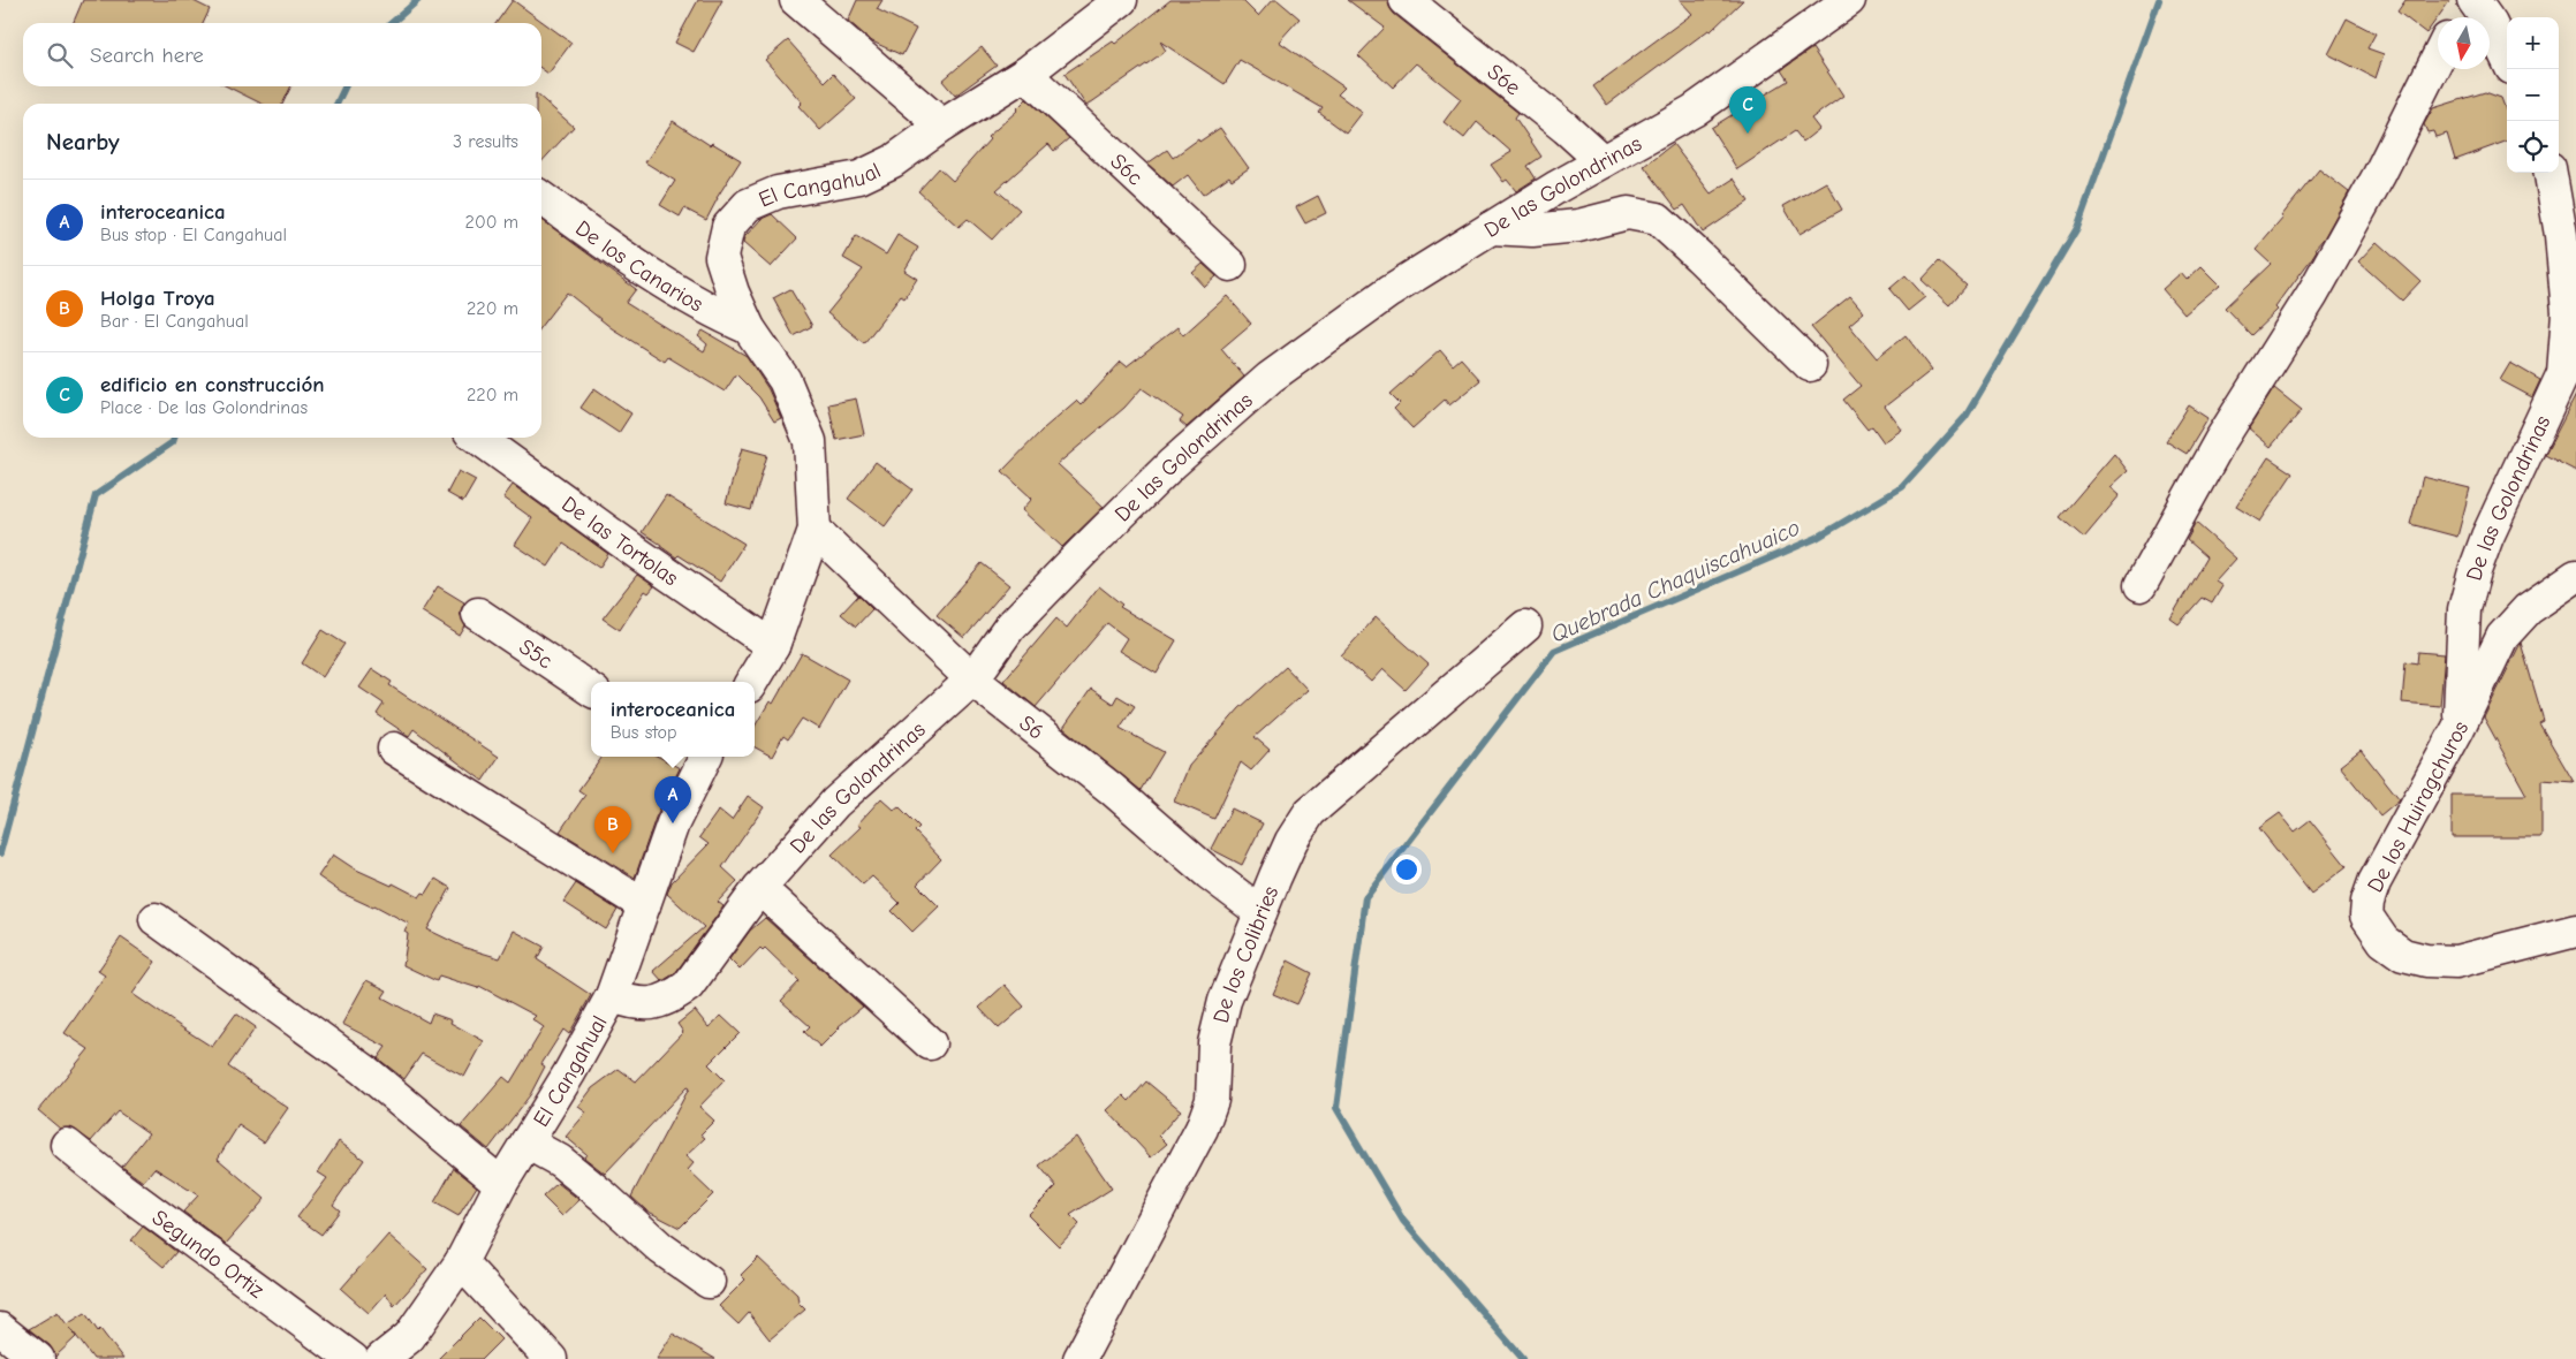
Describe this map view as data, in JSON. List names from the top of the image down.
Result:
{
  "streets": {
    "street": [
      "S6e",
      "S6c",
      "El Cangahual",
      "De las Golondrinas",
      "De los Canarios",
      "De las Tortolas",
      "S5c",
      "S6",
      "De los Huiragchuros",
      "De los Colibries",
      "Segundo Ortiz"
    ]
  },
  "crossings": [
    ["S6e", "De las Golondrinas"],
    ["S6c", "El Cangahual"],
    ["El Cangahual", "De las Golondrinas"],
    ["El Cangahual", "De los Canarios"],
    ["El Cangahual", "De las Tortolas"],
    ["El Cangahual", "S6"],
    ["De las Golondrinas", "S6"],
    ["De las Golondrinas", "De los Huiragchuros"],
    ["S6", "De los Colibries"]
  ],
  "water": ["Quebrada Chaquiscahuaico"],
  "north": "bottom",
  "page": {
    "map_buttons": ["+", "−"],
    "search": "Search here",
    "pins": ["C", "A", "B"],
    "heading": ["Nearby", "3 results"],
    "list": [
      {
        "mark": "A",
        "name": "interoceanica",
        "note": "Bus stop · El Cangahual",
        "value": "200 m"
      },
      {
        "mark": "B",
        "name": "Holga Troya",
        "note": "Bar · El Cangahual",
        "value": "220 m"
      },
      {
        "mark": "C",
        "name": "edificio en construcción",
        "note": "Place · De las Golondrinas",
        "value": "220 m"
      }
    ],
    "popup": ["interoceanica", "Bus stop"]
  }
}
